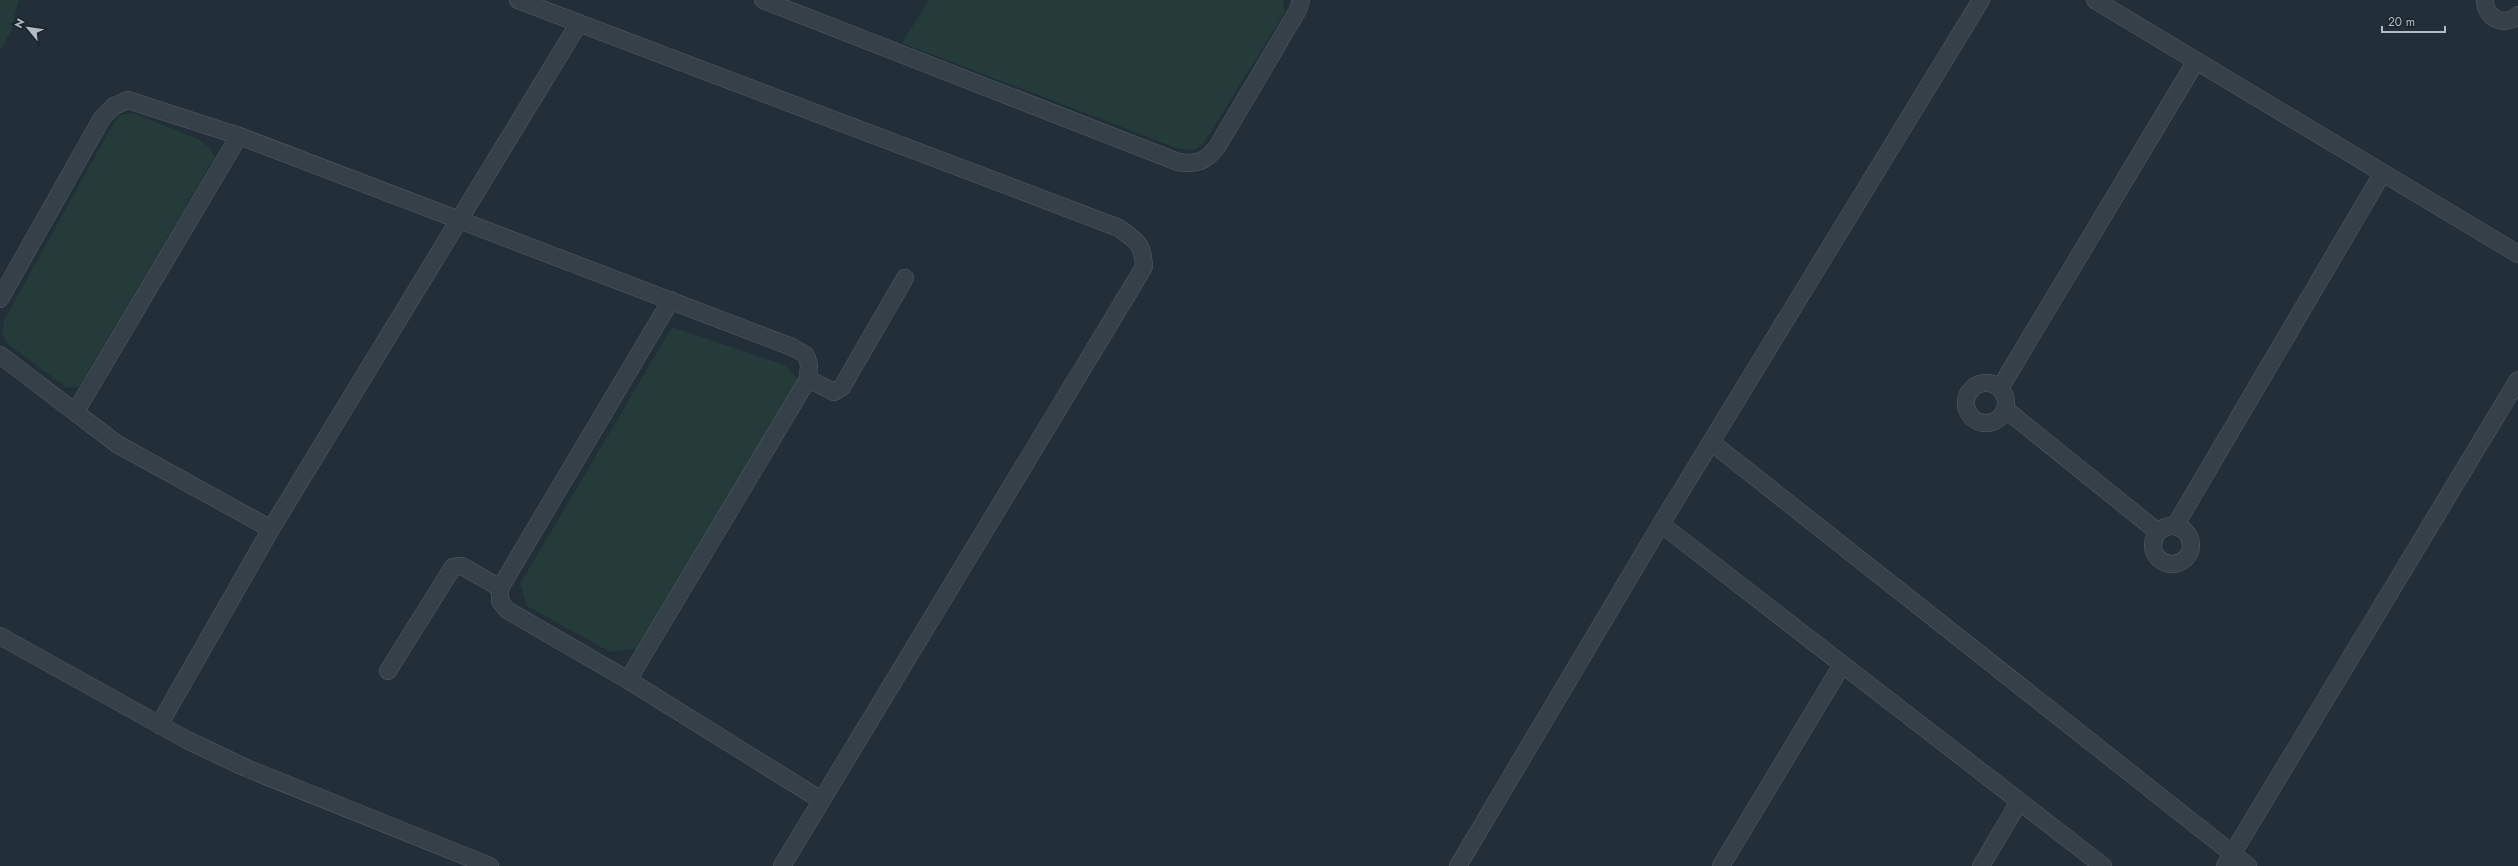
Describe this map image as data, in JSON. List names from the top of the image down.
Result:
{
  "scale_bar": "20 m",
  "north": "top left"
}
